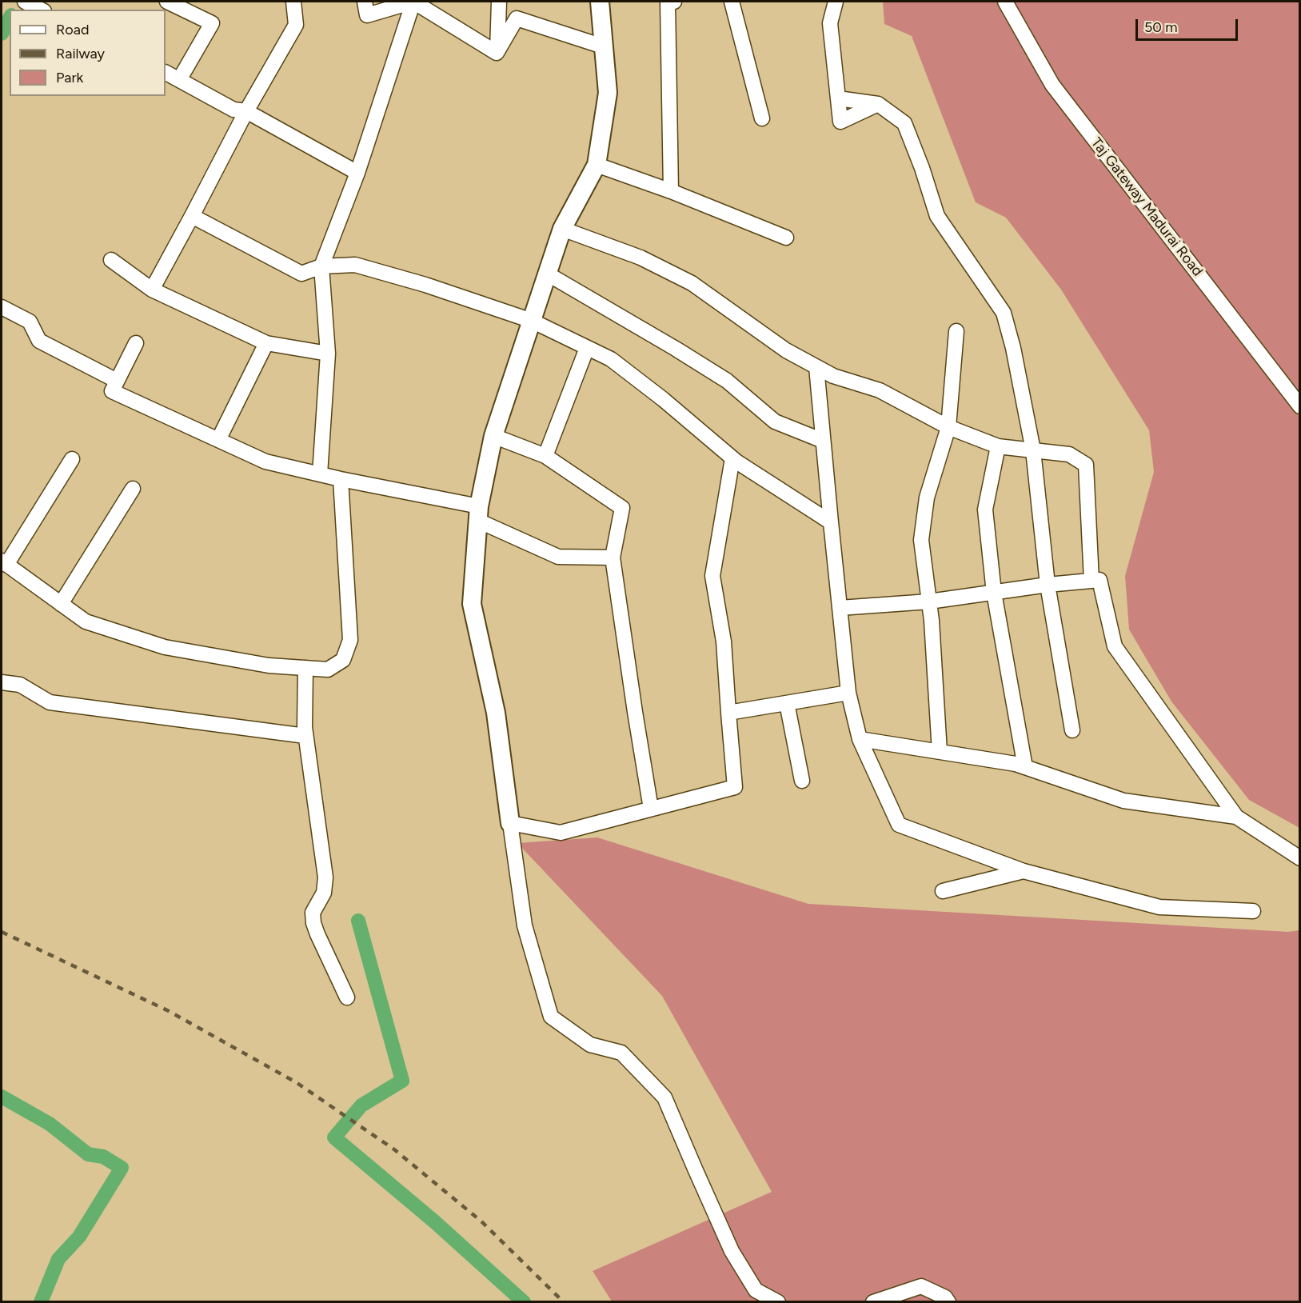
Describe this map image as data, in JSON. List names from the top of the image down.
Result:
{
  "streets": {
    "street": ["Taj Gateway Madurai Road"]
  },
  "legend": ["Road", "Railway", "Park"],
  "scale_bar": "50 m"
}
